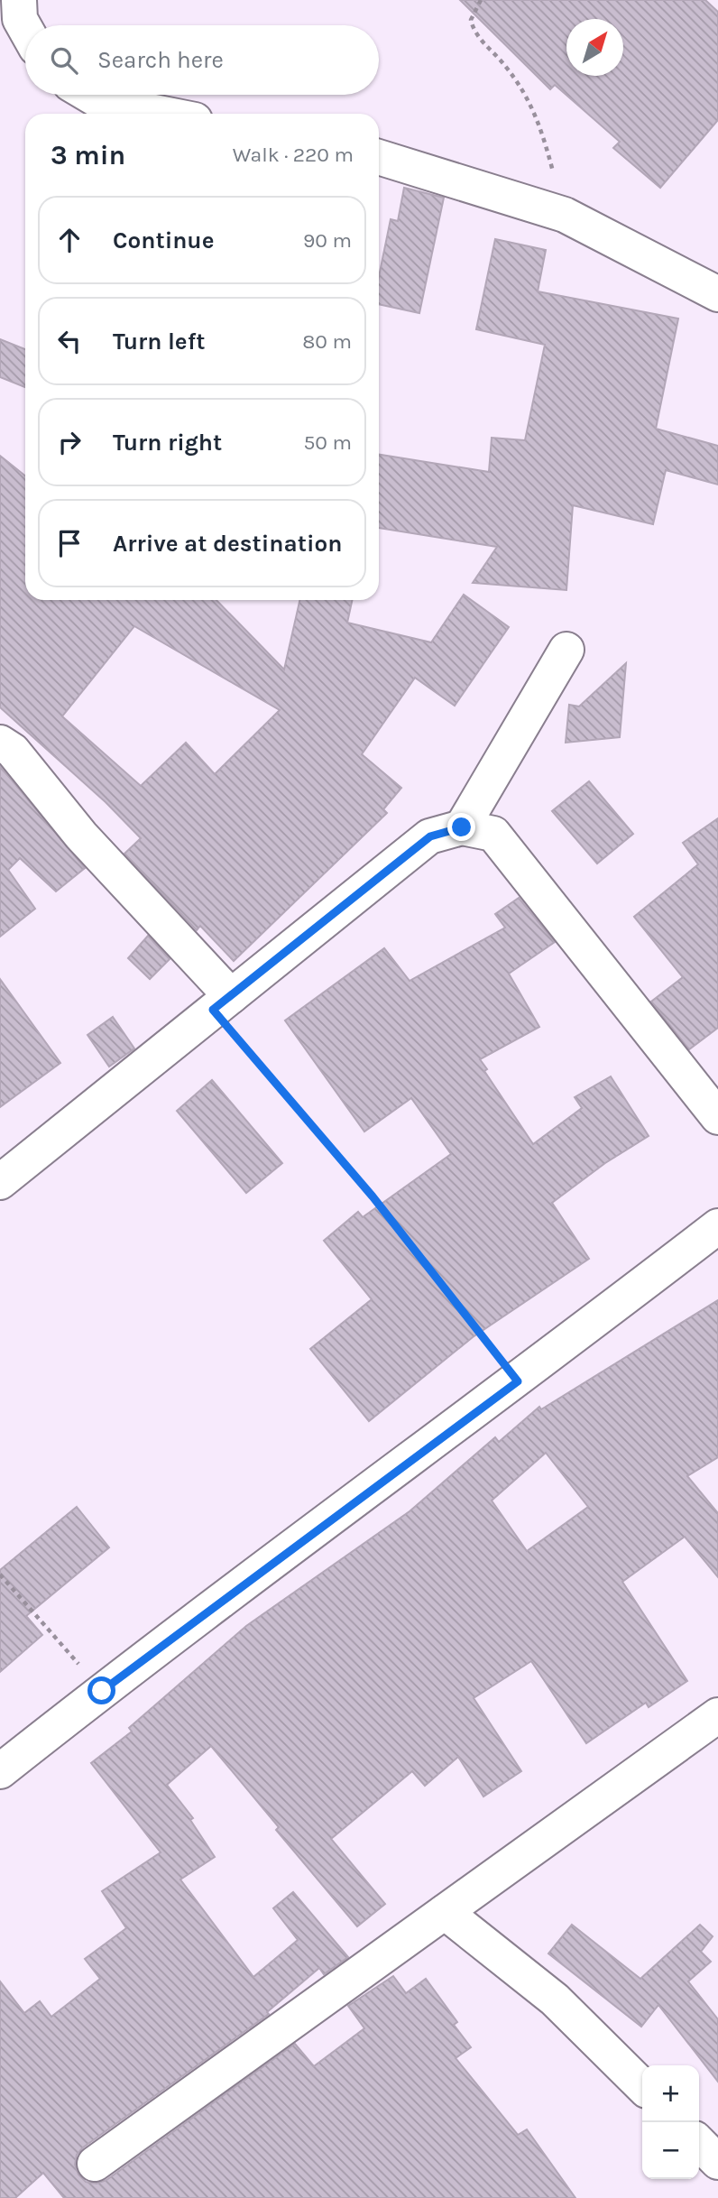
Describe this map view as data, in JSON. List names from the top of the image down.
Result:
{
  "north": "top right",
  "page": {
    "search": "Search here",
    "heading": ["3 min", "Walk · 220 m"],
    "list": [
      ["Continue", "90 m"],
      ["Turn left", "80 m"],
      ["Turn right", "50 m"],
      "Arrive at destination"
    ],
    "map_buttons": ["+", "−"]
  }
}
